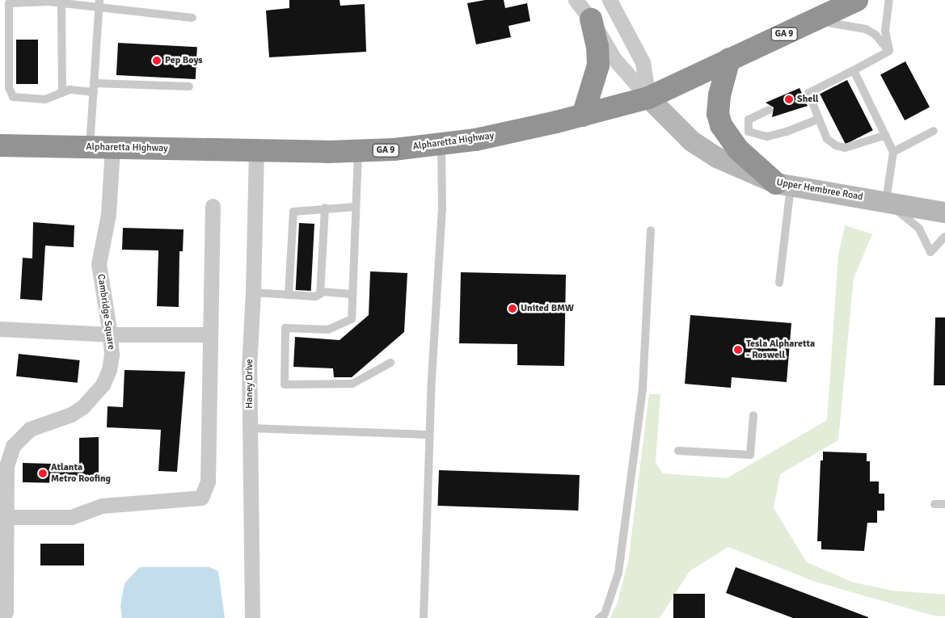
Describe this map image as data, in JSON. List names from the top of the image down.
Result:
{
  "streets": {
    "highway": ["GA 9", "Alpharetta Highway"],
    "street": ["Upper Hembree Road", "Cambridge Square", "Haney Drive"]
  },
  "crossings": [
    ["Alpharetta Highway", "Upper Hembree Road"],
    ["Alpharetta Highway", "Cambridge Square"],
    ["Alpharetta Highway", "Haney Drive"]
  ],
  "places": [
    "Pep Boys",
    "Shell",
    "United BMW",
    "Tesla Alpharetta - Roswell",
    "Atlanta Metro Roofing"
  ]
}
